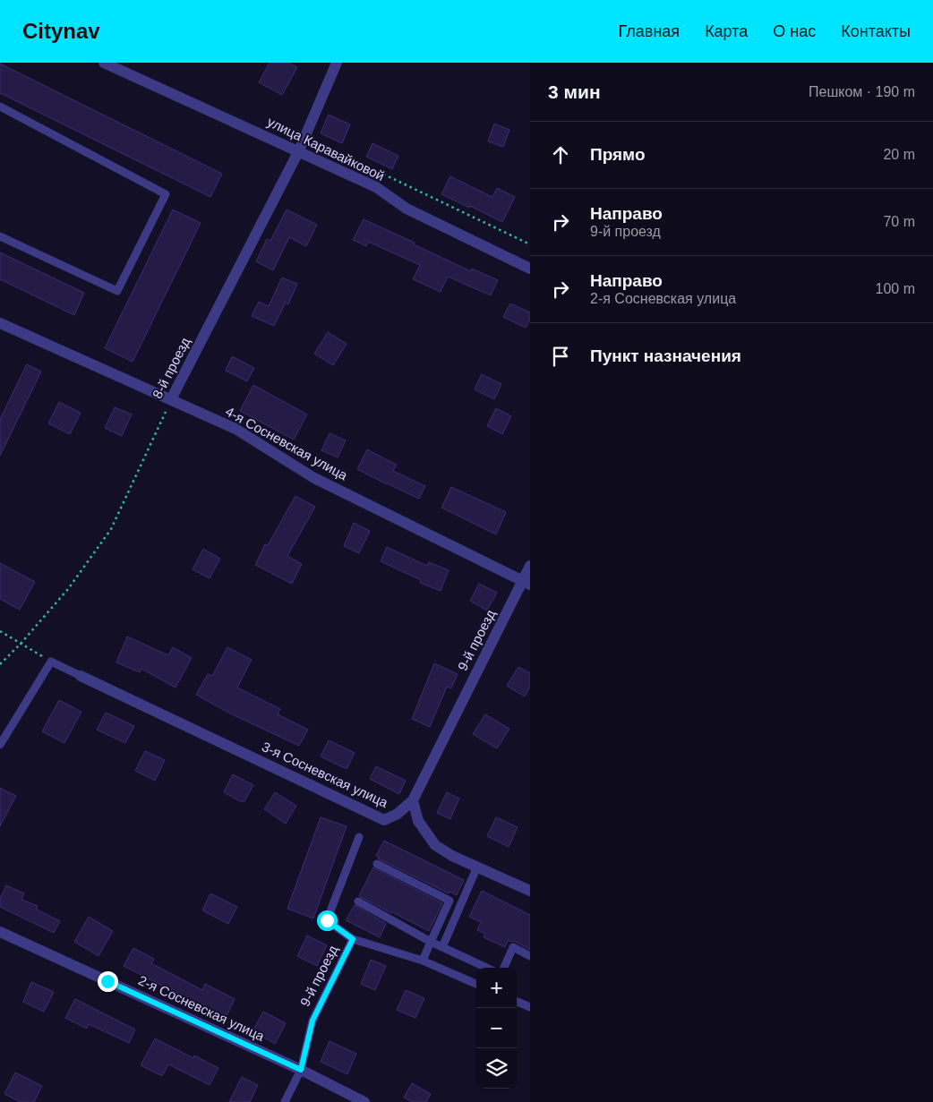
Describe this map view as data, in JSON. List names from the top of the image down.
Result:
{
  "streets": {
    "street": [
      "улица Каравайковой",
      "8-й проезд",
      "4-я Сосневская улица",
      "9-й проезд",
      "3-я Сосневская улица",
      "2-я Сосневская улица"
    ]
  },
  "crossings": [
    ["улица Каравайковой", "8-й проезд"],
    ["8-й проезд", "4-я Сосневская улица"],
    ["4-я Сосневская улица", "9-й проезд"],
    ["9-й проезд", "3-я Сосневская улица"],
    ["9-й проезд", "2-я Сосневская улица"]
  ],
  "page": {
    "header": "Citynav",
    "nav": [
      "Главная",
      "Карта",
      "О нас",
      "Контакты"
    ],
    "heading": ["3 мин", "Пешком · 190 m"],
    "list": [
      ["Прямо", "20 m"],
      ["Направо", "9-й проезд", "70 m"],
      ["Направо", "2-я Сосневская улица", "100 m"],
      "Пункт назначения"
    ],
    "map_buttons": ["+", "−"]
  }
}
